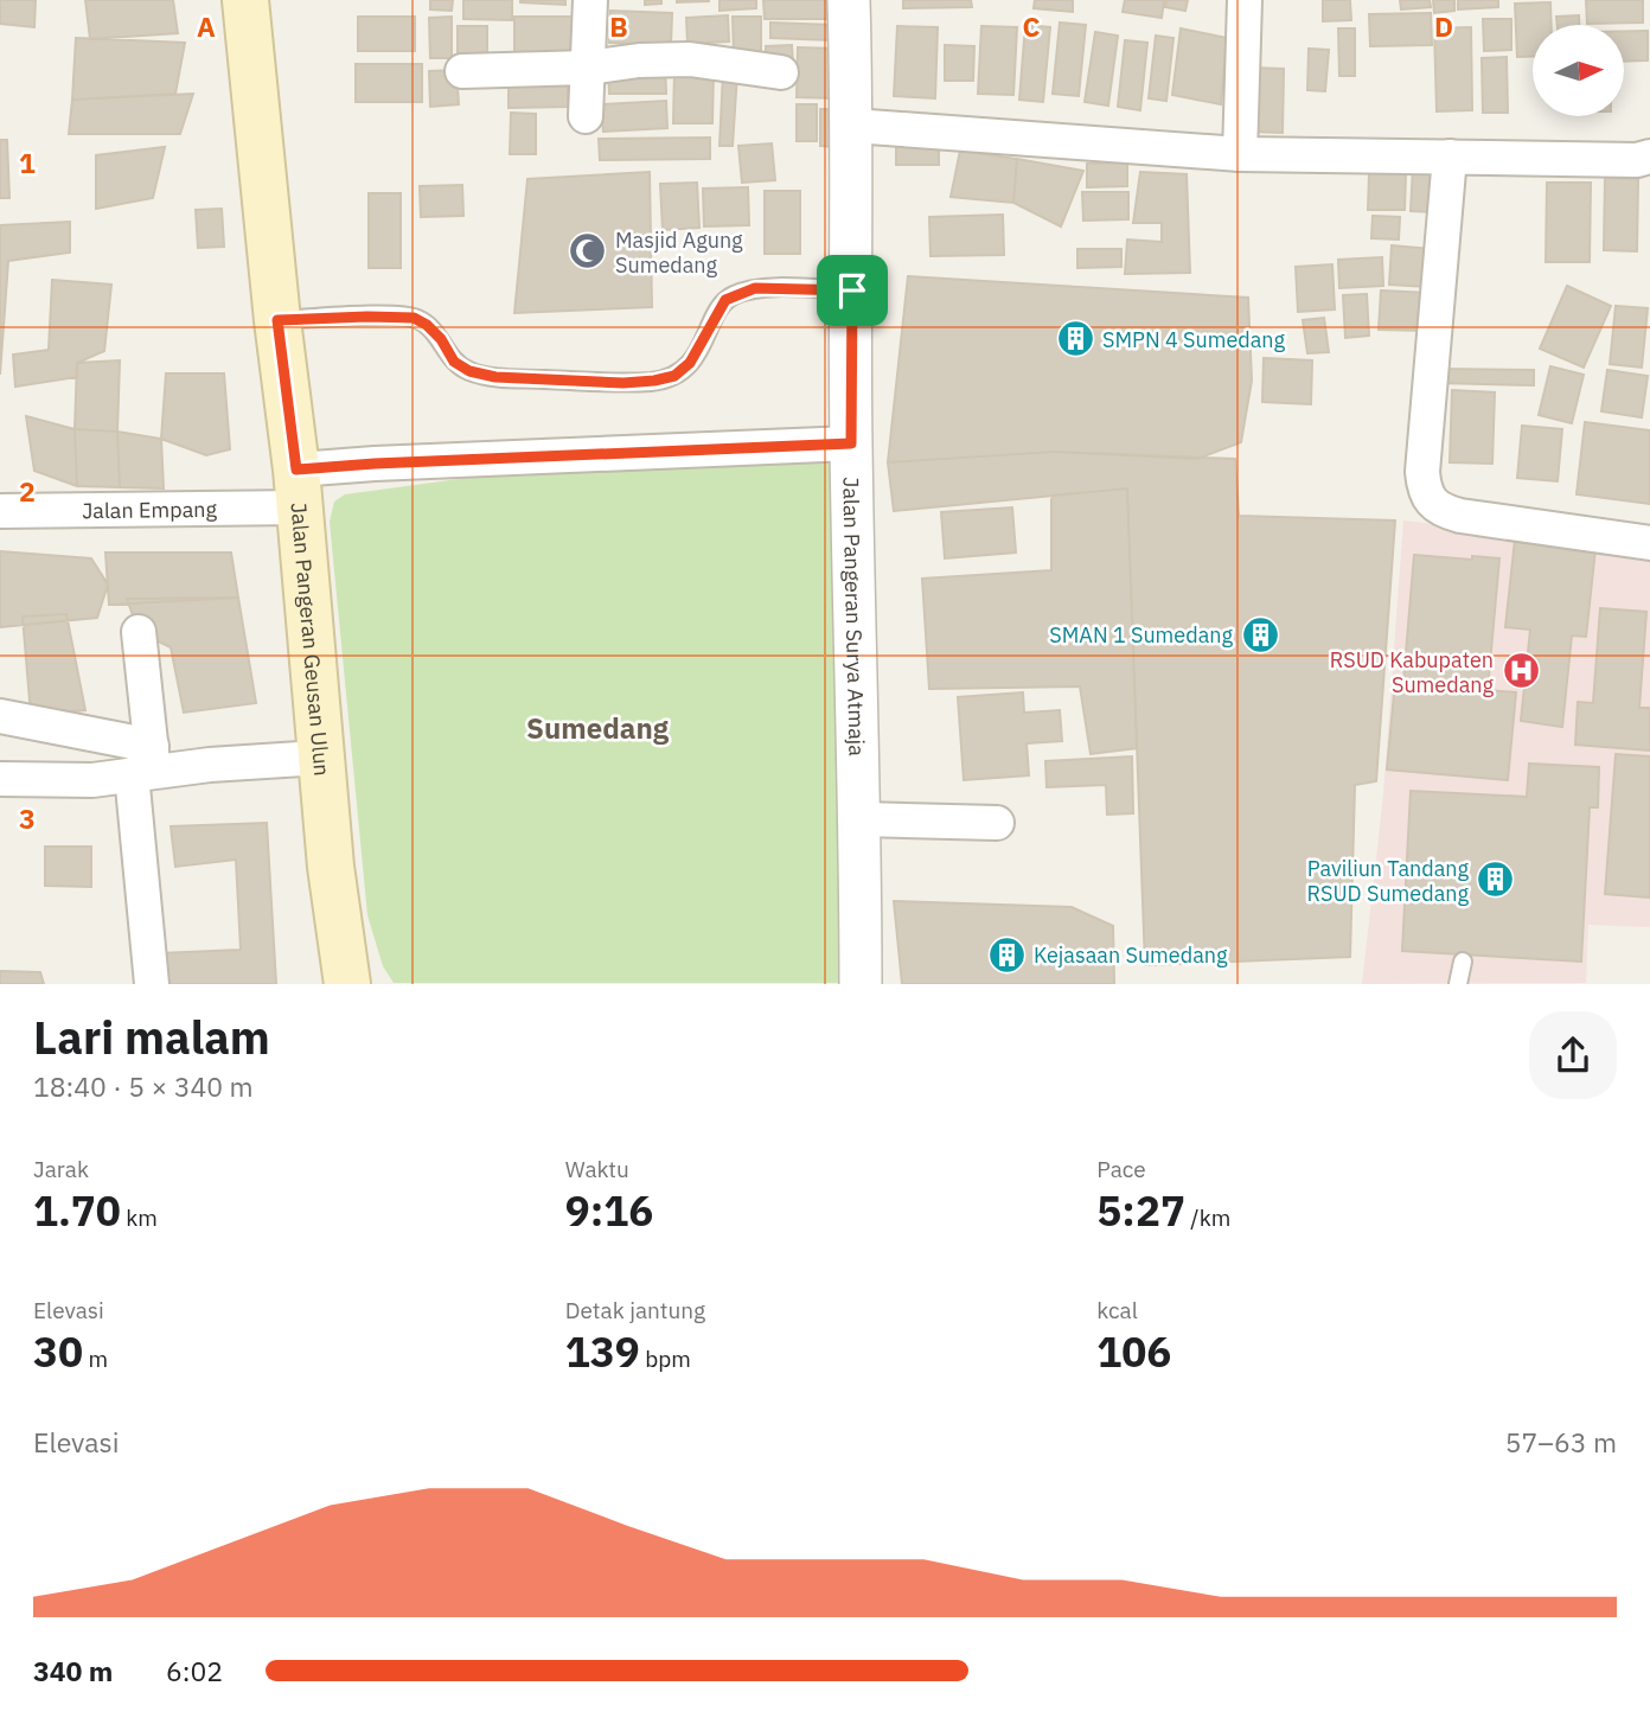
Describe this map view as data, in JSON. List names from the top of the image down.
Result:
{
  "streets": {
    "main road": ["Jalan Pangeran Geusan Ulun"],
    "street": ["Jalan Empang", "Jalan Pangeran Surya Atmaja"]
  },
  "crossings": [
    ["Jalan Empang", "Jalan Pangeran Surya Atmaja"],
    ["Jalan Empang", "Jalan Pangeran Geusan Ulun"]
  ],
  "districts": ["Sumedang"],
  "places": {
    "mosque": ["Masjid Agung Sumedang"],
    "building": [
      "SMPN 4 Sumedang",
      "SMAN 1 Sumedang",
      "Paviliun Tandang RSUD Sumedang",
      "Kejasaan Sumedang"
    ],
    "hospital": ["RSUD Kabupaten Sumedang"]
  },
  "north": "right",
  "page": {
    "heading": ["Lari malam", "18:40 · 5 × 340 m"],
    "stats": [
      ["Jarak", "1.70 km"],
      ["Waktu", "9:16"],
      ["Pace", "5:27 /km"],
      ["Elevasi", "30 m"],
      ["Detak jantung", "139 bpm"],
      ["kcal", "106"]
    ],
    "chart": ["Elevasi", "57–63 m"],
    "list": [
      {
        "name": "340 m",
        "note": "6:02"
      }
    ]
  },
  "grid": {
    "columns": [
      "A",
      "B",
      "C",
      "D"
    ],
    "rows": ["1", "2", "3"]
  }
}
